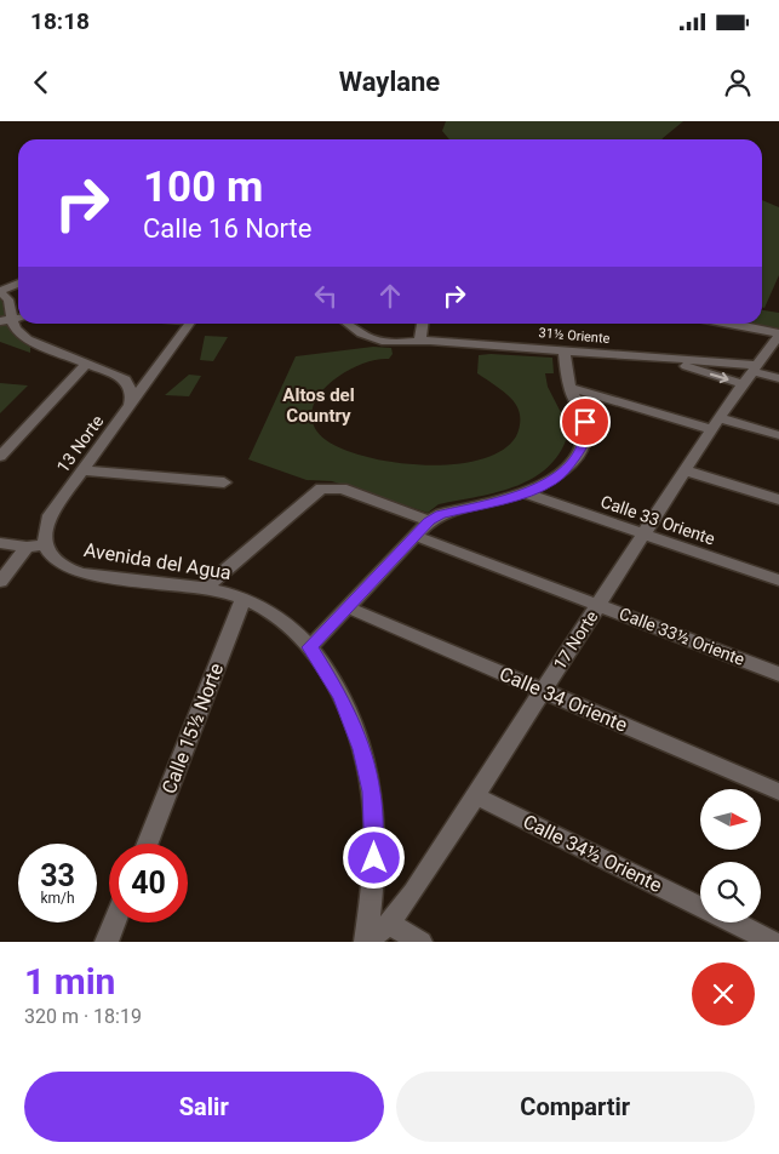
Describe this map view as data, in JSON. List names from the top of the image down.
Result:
{
  "streets": {
    "street": [
      "31½ Oriente",
      "13 Norte",
      "Calle 33 Oriente",
      "Avenida del Agua",
      "Calle 33½ Oriente",
      "17 Norte",
      "Calle 34 Oriente",
      "Calle 15½ Norte",
      "Calle 34½ Oriente"
    ]
  },
  "crossings": [
    ["31½ Oriente", "17 Norte"],
    ["13 Norte", "Avenida del Agua"],
    ["Calle 33 Oriente", "17 Norte"],
    ["Avenida del Agua", "17 Norte"],
    ["Avenida del Agua", "Calle 15½ Norte"],
    ["Calle 33½ Oriente", "17 Norte"],
    ["17 Norte", "Calle 34 Oriente"],
    ["17 Norte", "Calle 34½ Oriente"]
  ],
  "districts": ["Altos del Country"],
  "north": "right",
  "page": {
    "status": "18:18",
    "header": "Waylane",
    "turn": ["100 m", "Calle 16 Norte"],
    "speed": "33 km/h",
    "limit": "40",
    "heading": ["1 min", "320 m · 18:19"],
    "buttons": ["Salir", "Compartir"]
  }
}
